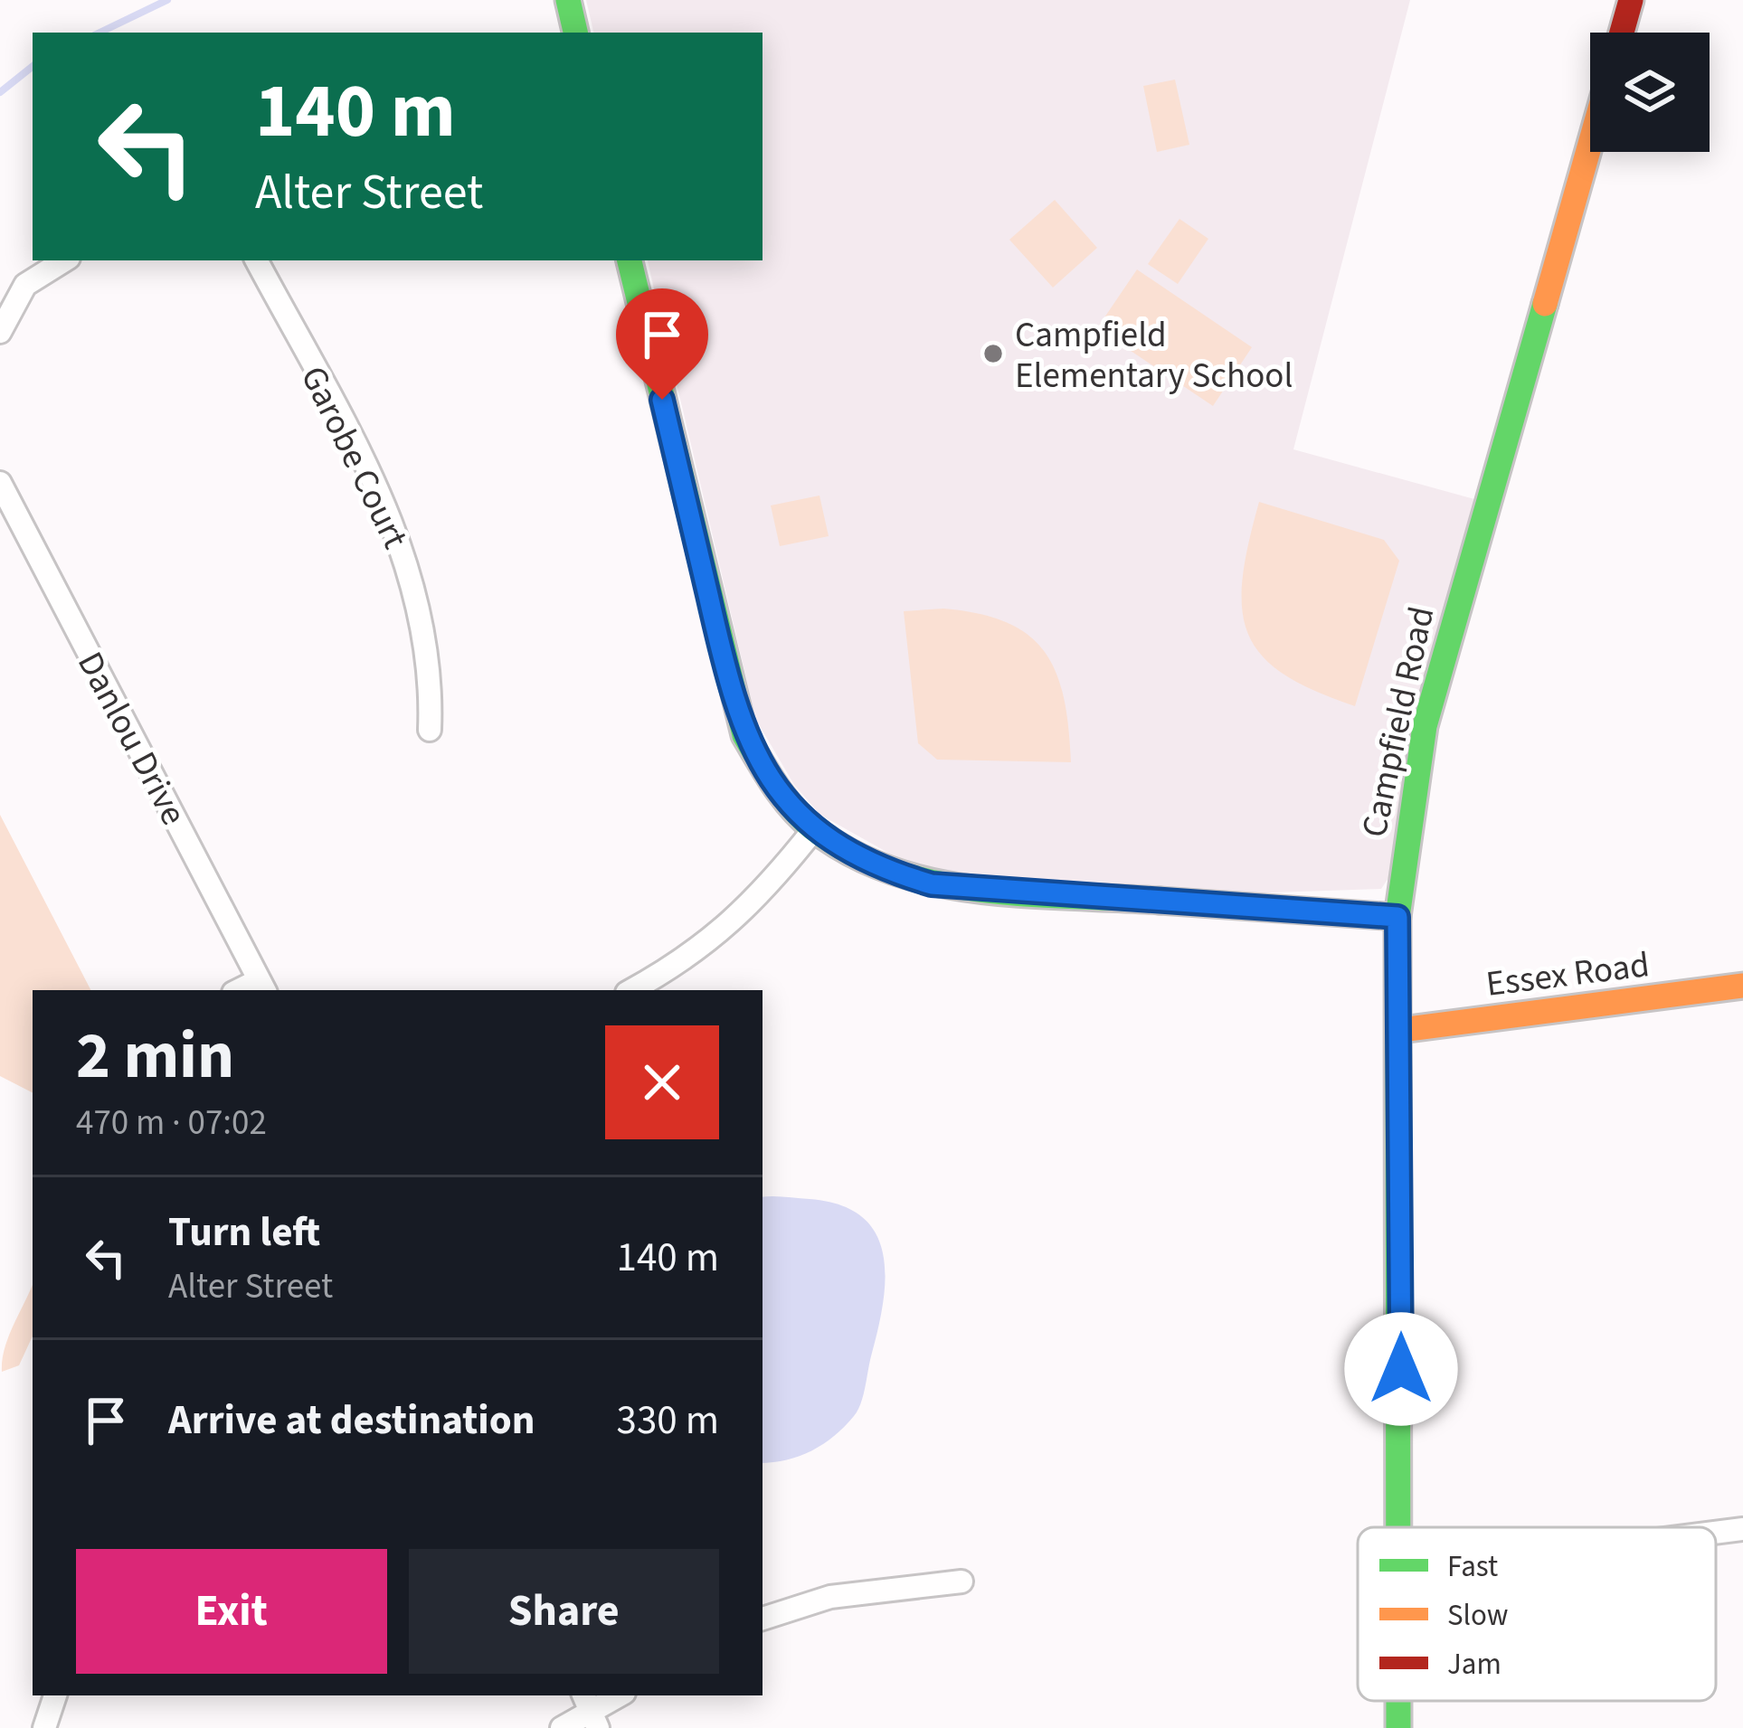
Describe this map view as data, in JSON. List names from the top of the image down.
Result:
{
  "streets": {
    "street": [
      "Garobe Court",
      "Campfield Road",
      "Danlou Drive",
      "Essex Road"
    ]
  },
  "crossings": [
    ["Campfield Road", "Essex Road"]
  ],
  "places": ["Campfield Elementary School"],
  "legend": ["Fast", "Slow", "Jam"],
  "page": {
    "turn": ["140 m", "Alter Street"],
    "heading": ["2 min", "470 m · 07:02"],
    "list": [
      {
        "name": "Turn left",
        "note": "Alter Street",
        "value": "140 m"
      },
      {
        "name": "Arrive at destination",
        "value": "330 m"
      }
    ],
    "buttons": ["Exit", "Share"]
  }
}
